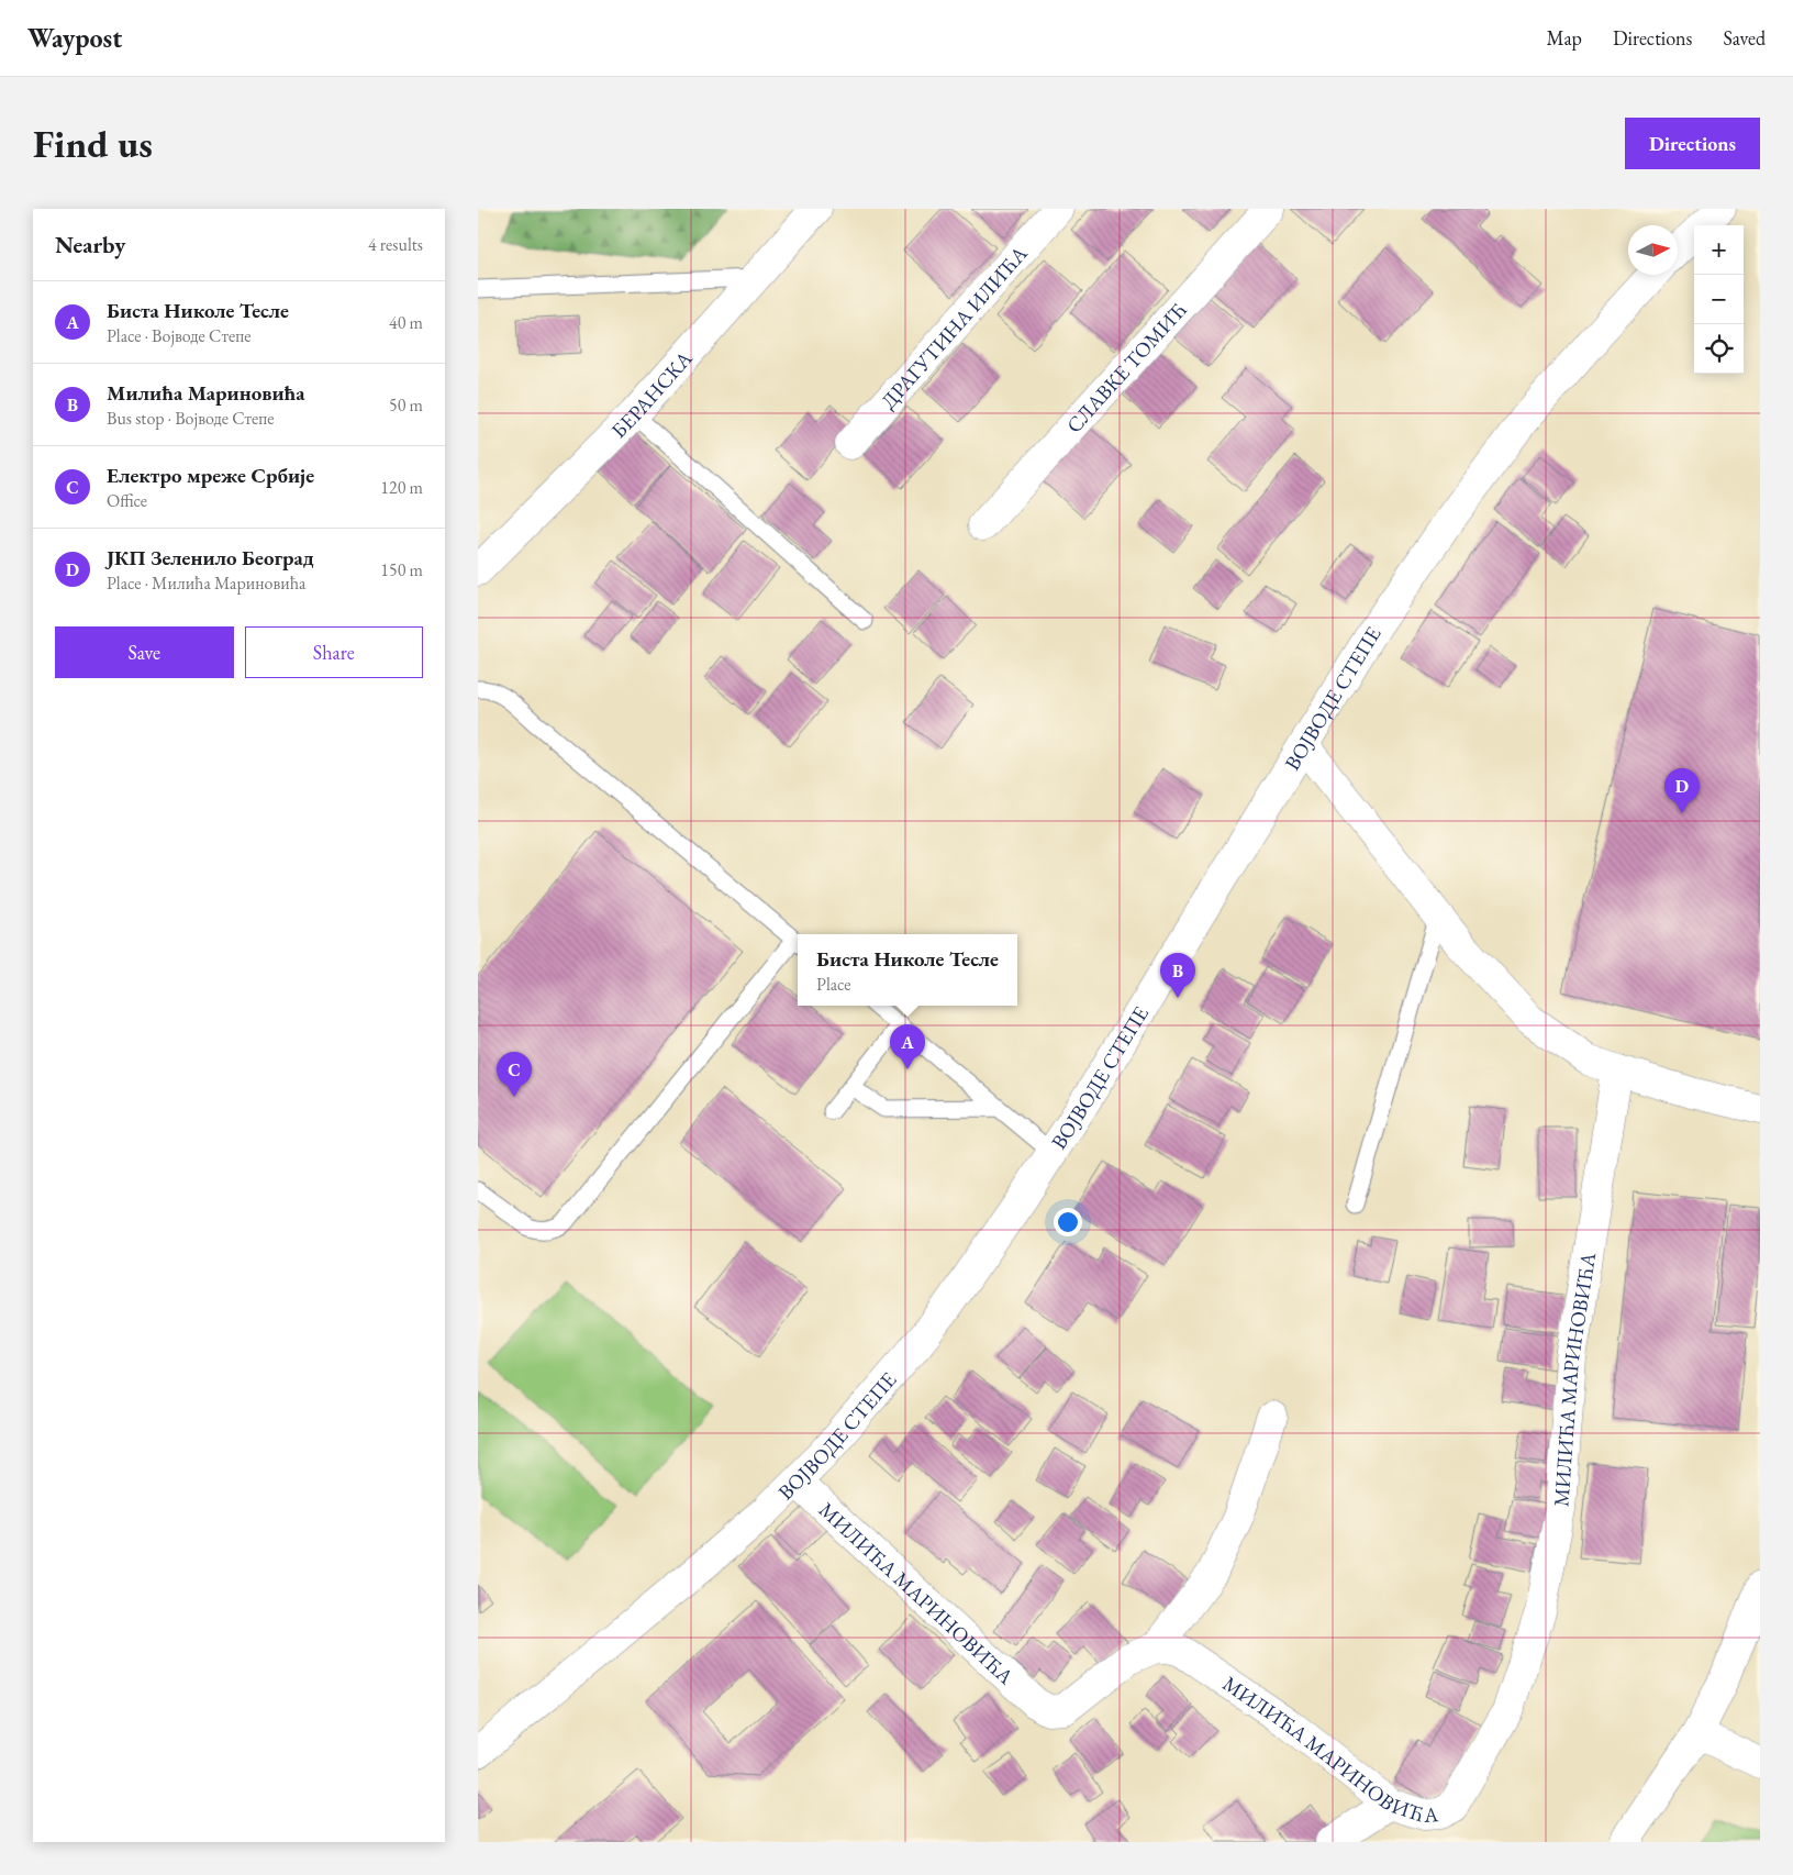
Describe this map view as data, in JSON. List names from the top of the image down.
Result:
{
  "streets": {
    "street": [
      "ДРАГУТИНА ИЛИЋА",
      "СЛАВКЕ ТОМИЋ",
      "БЕРАНСКА",
      "ВОЈВОДЕ СТЕПЕ",
      "МИЛИЋА МАРИНОВИЋА"
    ]
  },
  "crossings": [
    ["ВОЈВОДЕ СТЕПЕ", "МИЛИЋА МАРИНОВИЋА"]
  ],
  "north": "right",
  "page": {
    "header": "Waypost",
    "nav": ["Map", "Directions", "Saved"],
    "buttons": [
      "Directions",
      ["Save", "Share"]
    ],
    "title": "Find us",
    "heading": ["Nearby", "4 results"],
    "map_buttons": ["+", "−"],
    "list": [
      {
        "mark": "A",
        "name": "Биста Николе Тесле",
        "note": "Place · Војводе Степе",
        "value": "40 m"
      },
      {
        "mark": "B",
        "name": "Милића Мариновића",
        "note": "Bus stop · Војводе Степе",
        "value": "50 m"
      },
      {
        "mark": "C",
        "name": "Електро мреже Србије",
        "note": "Office",
        "value": "120 m"
      },
      {
        "mark": "D",
        "name": "ЈКП Зеленило Београд",
        "note": "Place · Милића Мариновића",
        "value": "150 m"
      }
    ],
    "pins": [
      "D",
      "B",
      "A",
      "C"
    ],
    "popup": ["Биста Николе Тесле", "Place"]
  }
}
